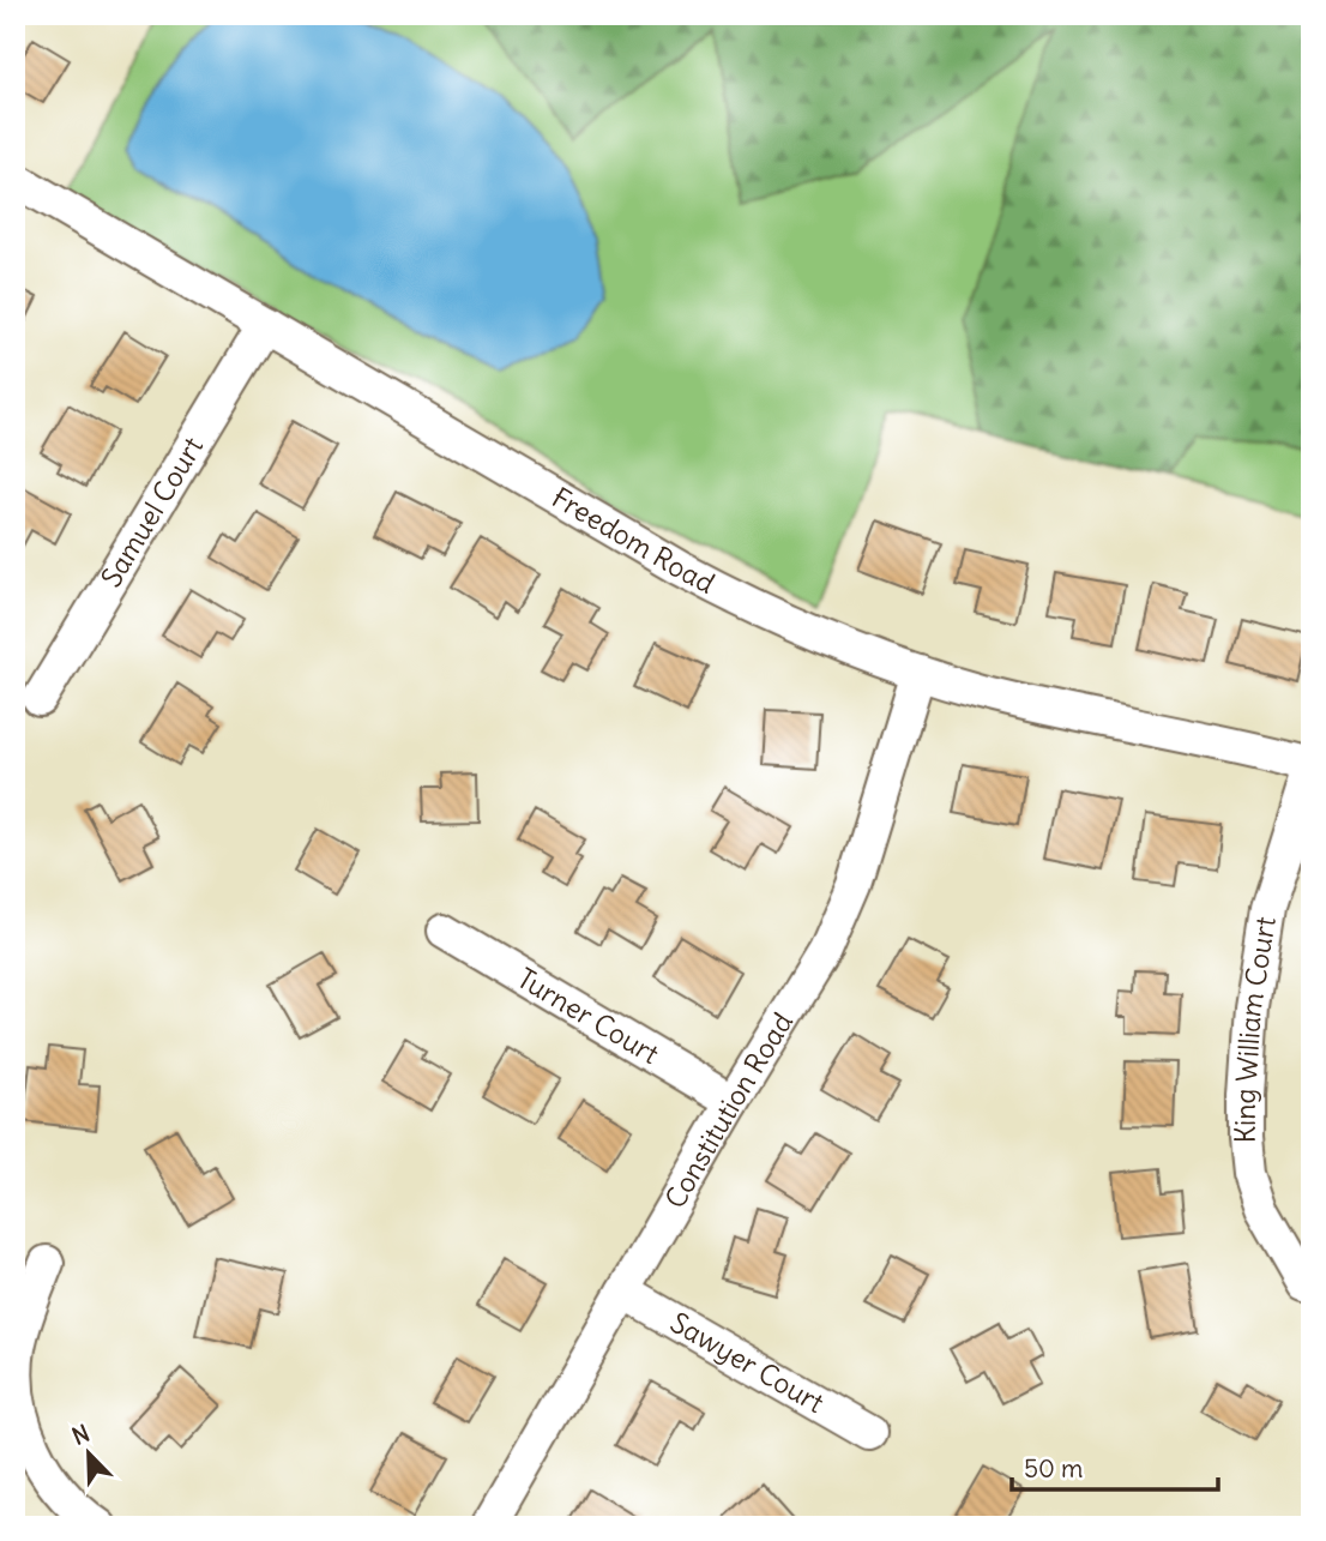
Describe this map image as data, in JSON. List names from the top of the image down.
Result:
{
  "streets": {
    "street": [
      "Samuel Court",
      "Freedom Road",
      "Turner Court",
      "King William Court",
      "Constitution Road",
      "Sawyer Court"
    ]
  },
  "crossings": [
    ["Samuel Court", "Freedom Road"],
    ["Freedom Road", "King William Court"],
    ["Freedom Road", "Constitution Road"],
    ["Turner Court", "Constitution Road"],
    ["Constitution Road", "Sawyer Court"]
  ],
  "scale_bar": "50 m",
  "north": "top left"
}
